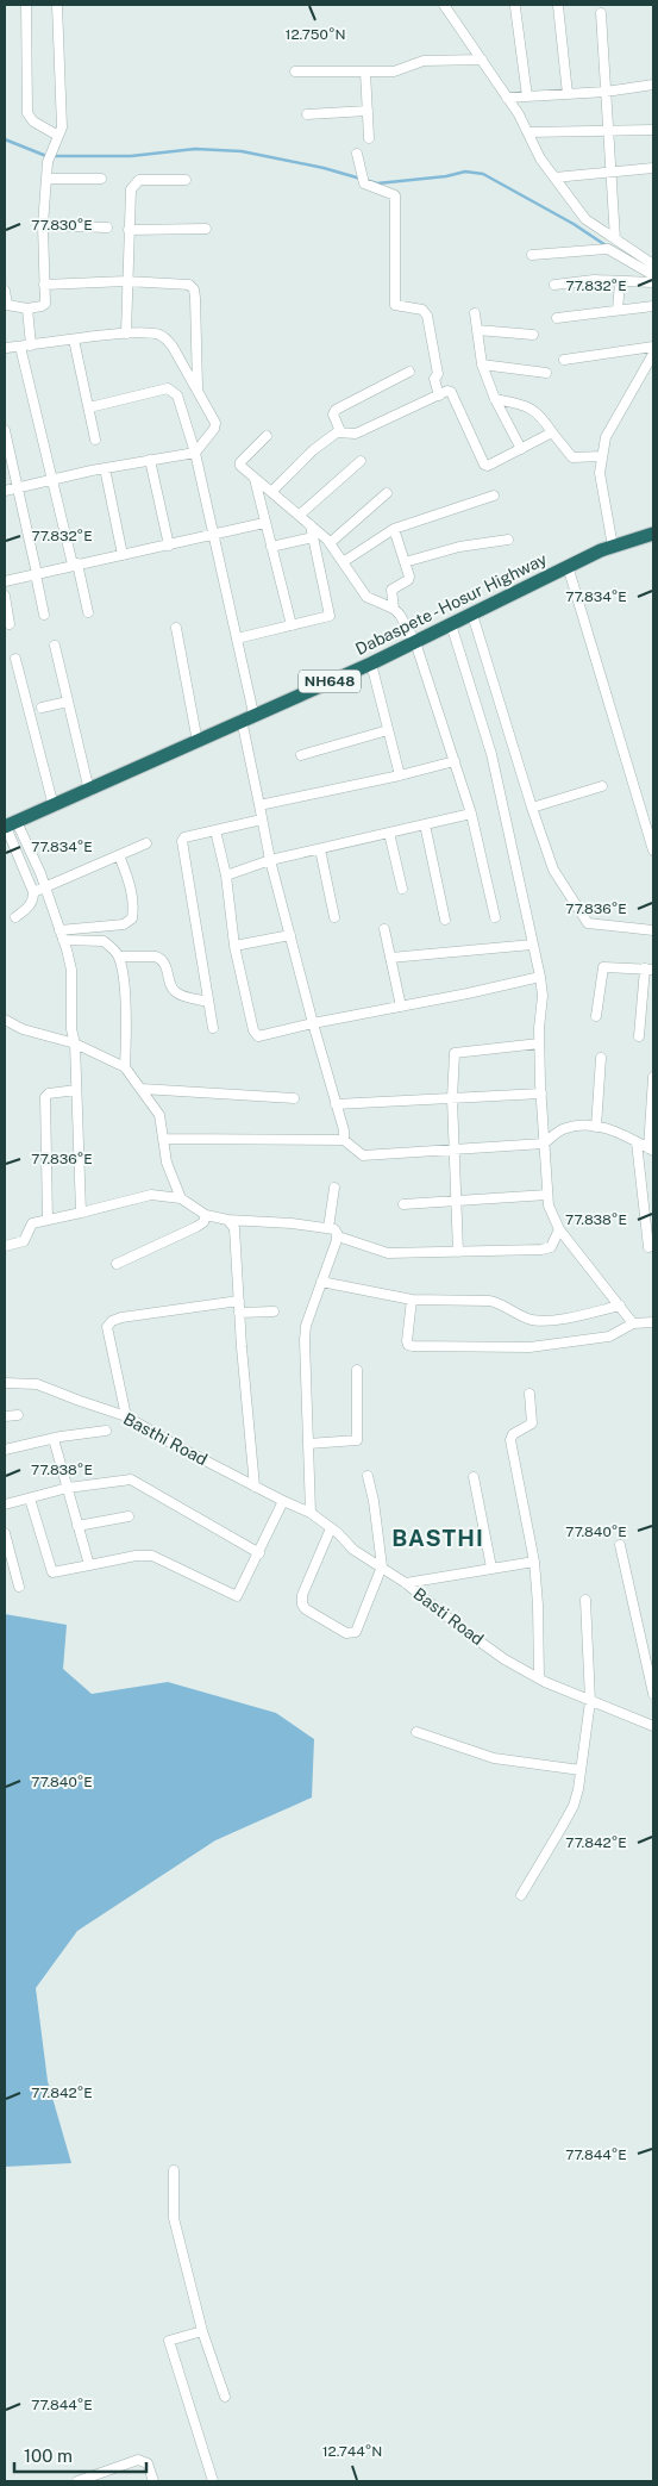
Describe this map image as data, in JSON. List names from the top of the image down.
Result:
{
  "streets": {
    "highway": ["Dabaspete - Hosur Highway", "NH648"],
    "street": ["Basthi Road", "Basti Road"]
  },
  "crossings": [
    ["Basthi Road", "Basti Road"]
  ],
  "districts": ["BASTHI"],
  "scale_bar": "100 m",
  "coordinates": [
    "12.750°N",
    "77.830°E",
    "77.832°E",
    "77.834°E",
    "77.836°E",
    "77.838°E",
    "77.840°E",
    "77.842°E",
    "77.844°E",
    "12.744°N"
  ]
}
